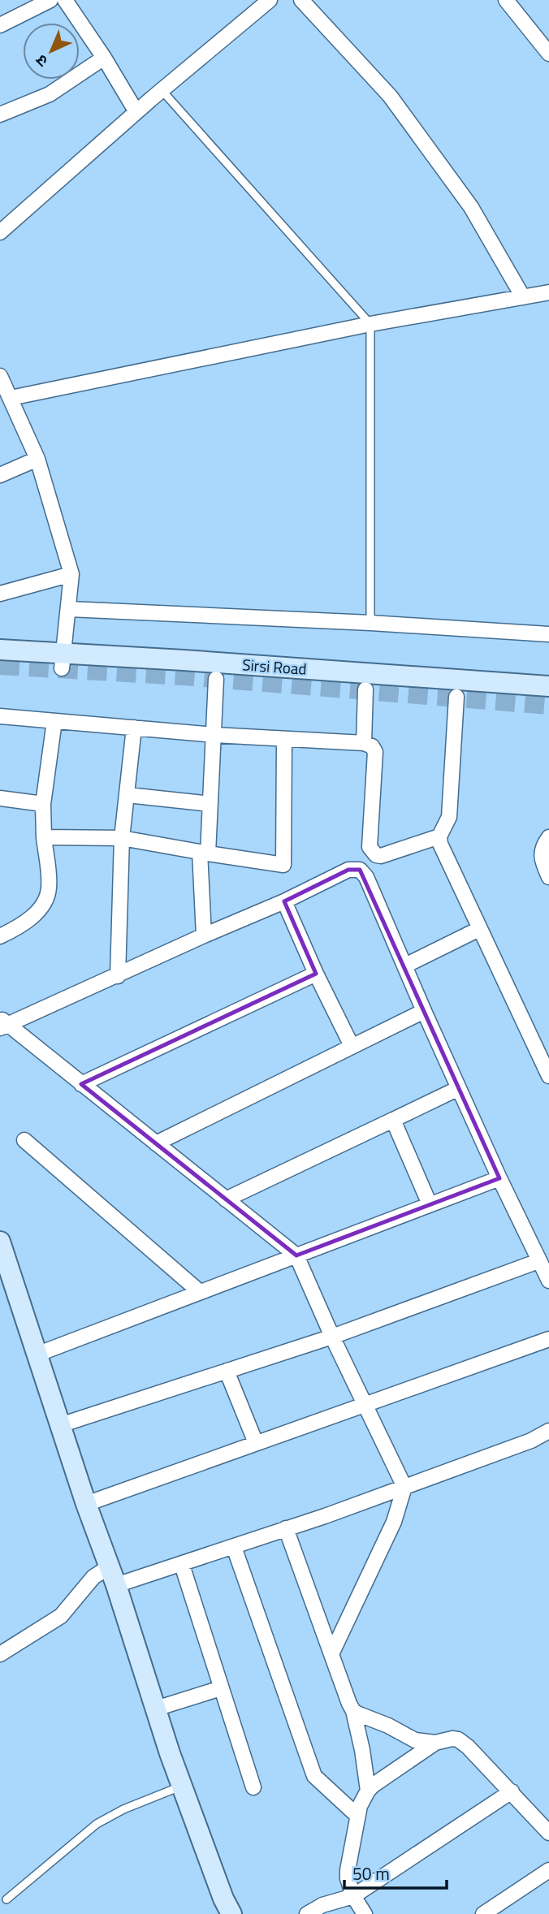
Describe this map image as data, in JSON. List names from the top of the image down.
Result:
{
  "streets": {
    "street": ["Sirsi Road"]
  },
  "scale_bar": "50 m",
  "north": "bottom left"
}
